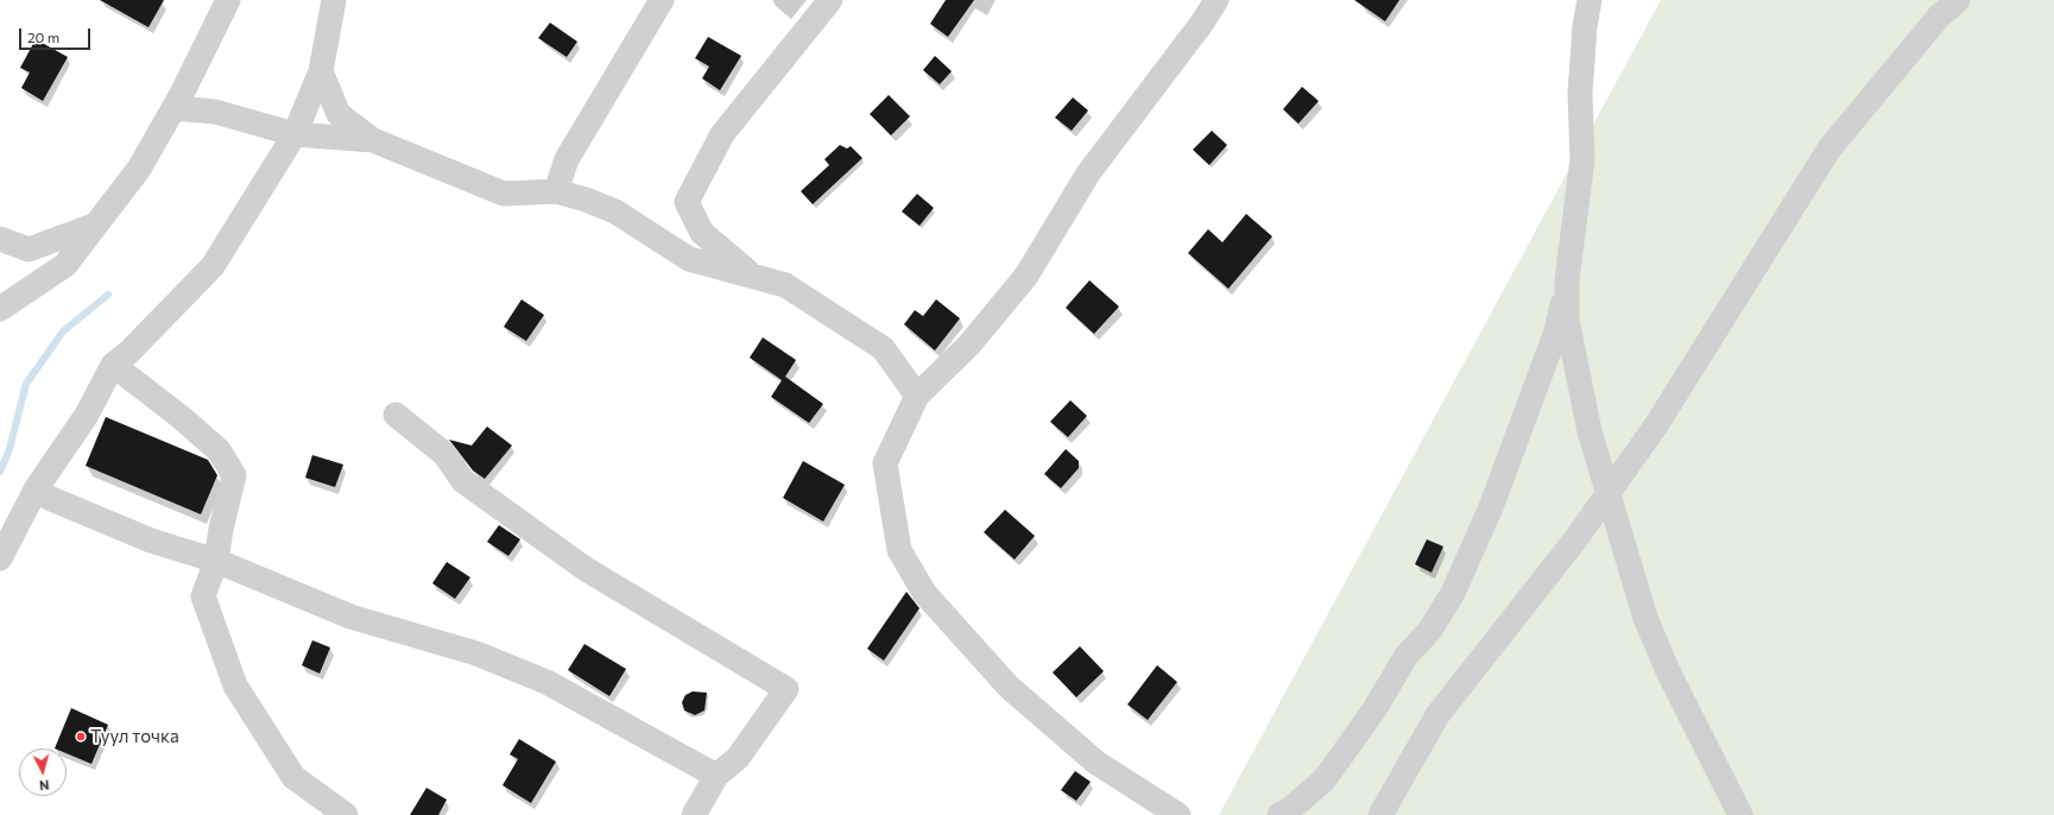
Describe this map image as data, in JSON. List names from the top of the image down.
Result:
{
  "places": ["Туул точка"],
  "scale_bar": "20 m",
  "north": "bottom"
}
